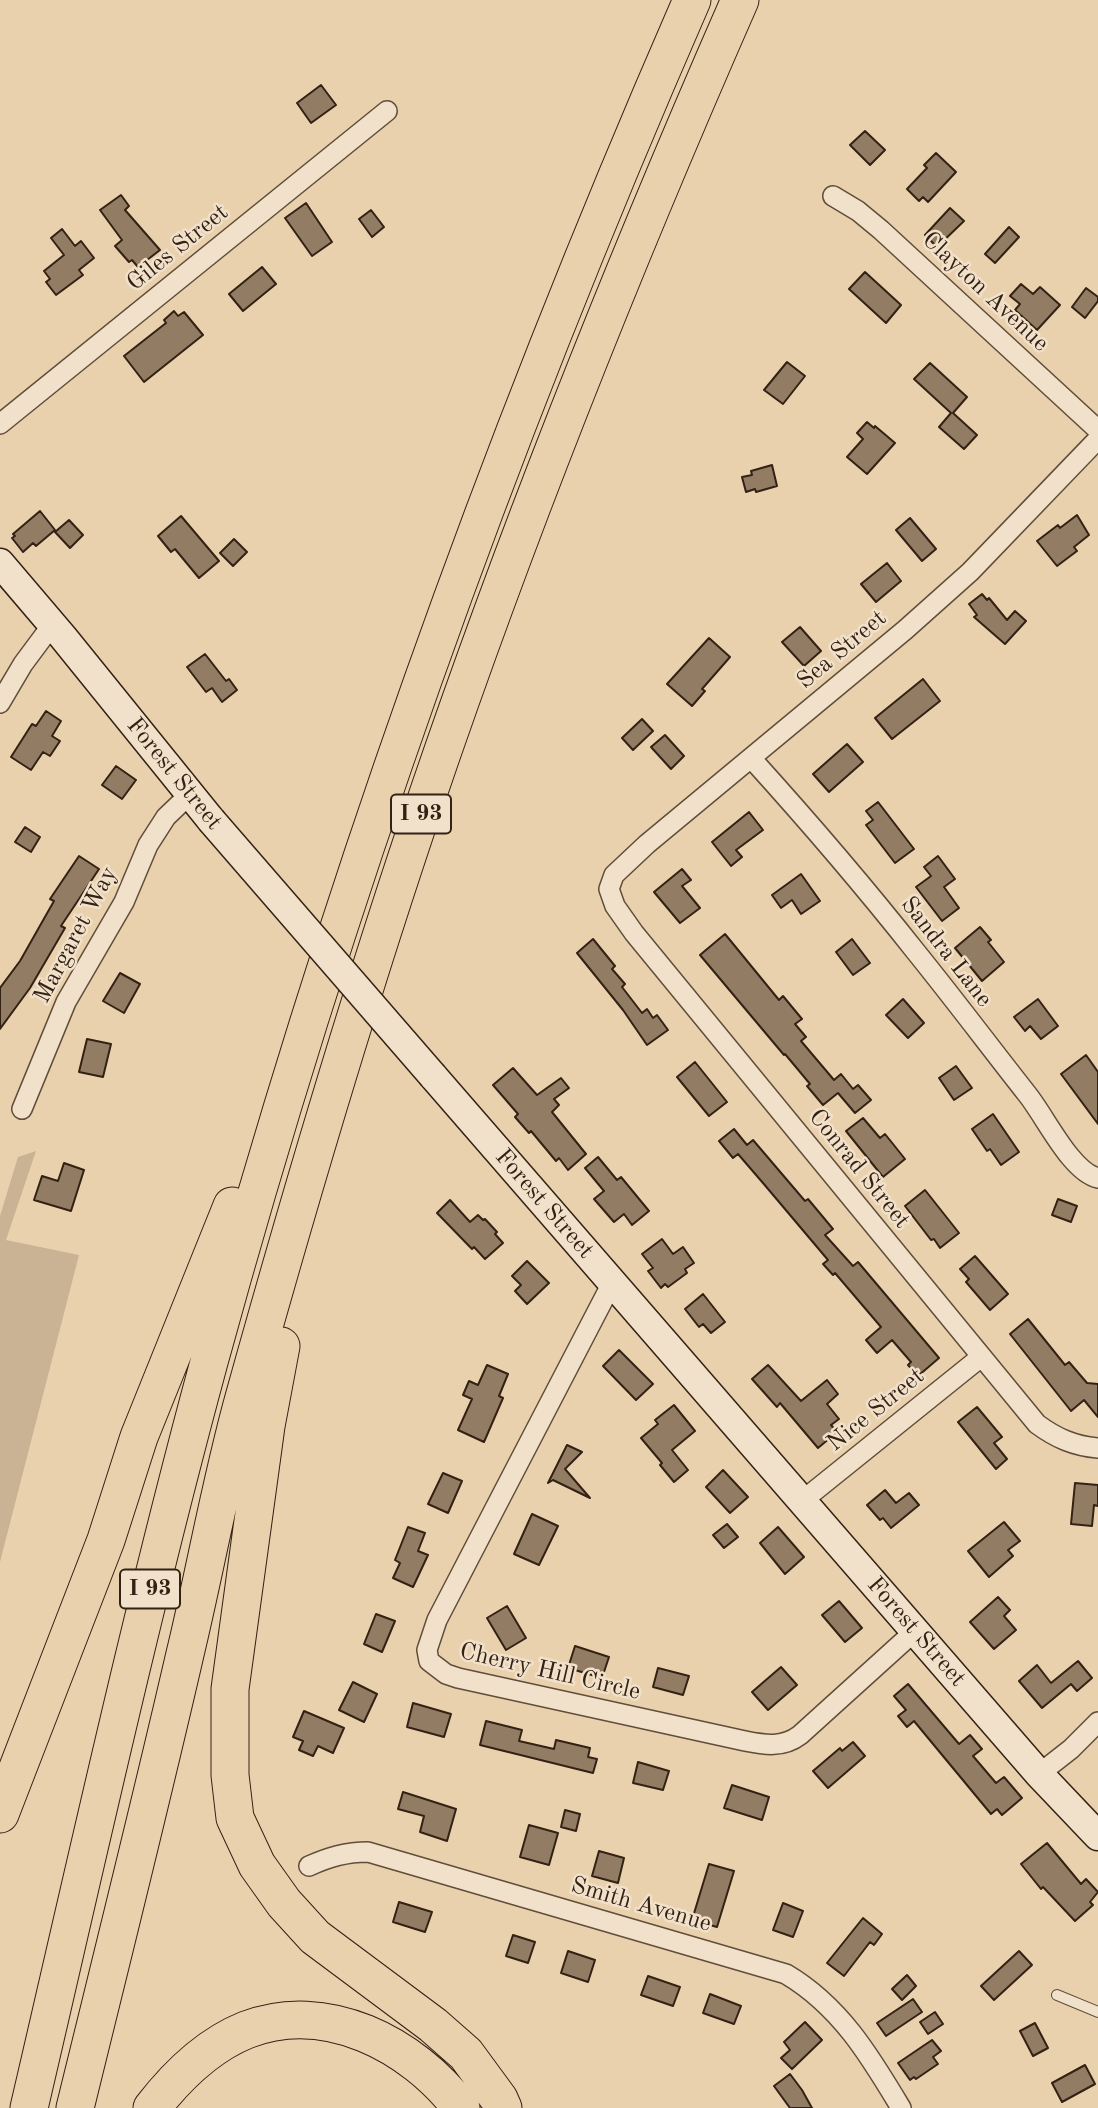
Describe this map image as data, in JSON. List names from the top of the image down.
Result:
{
  "streets": {
    "highway": ["I 93"],
    "street": [
      "Giles Street",
      "Clayton Avenue",
      "Sea Street",
      "Forest Street",
      "Margaret Way",
      "Sandra Lane",
      "Conrad Street",
      "Nice Street",
      "Cherry Hill Circle",
      "Smith Avenue"
    ]
  },
  "crossings": [
    ["Sea Street", "Sandra Lane"],
    ["Sea Street", "Conrad Street"],
    ["Forest Street", "Margaret Way"],
    ["Forest Street", "Nice Street"],
    ["Forest Street", "Cherry Hill Circle"],
    ["Conrad Street", "Nice Street"]
  ]
}
